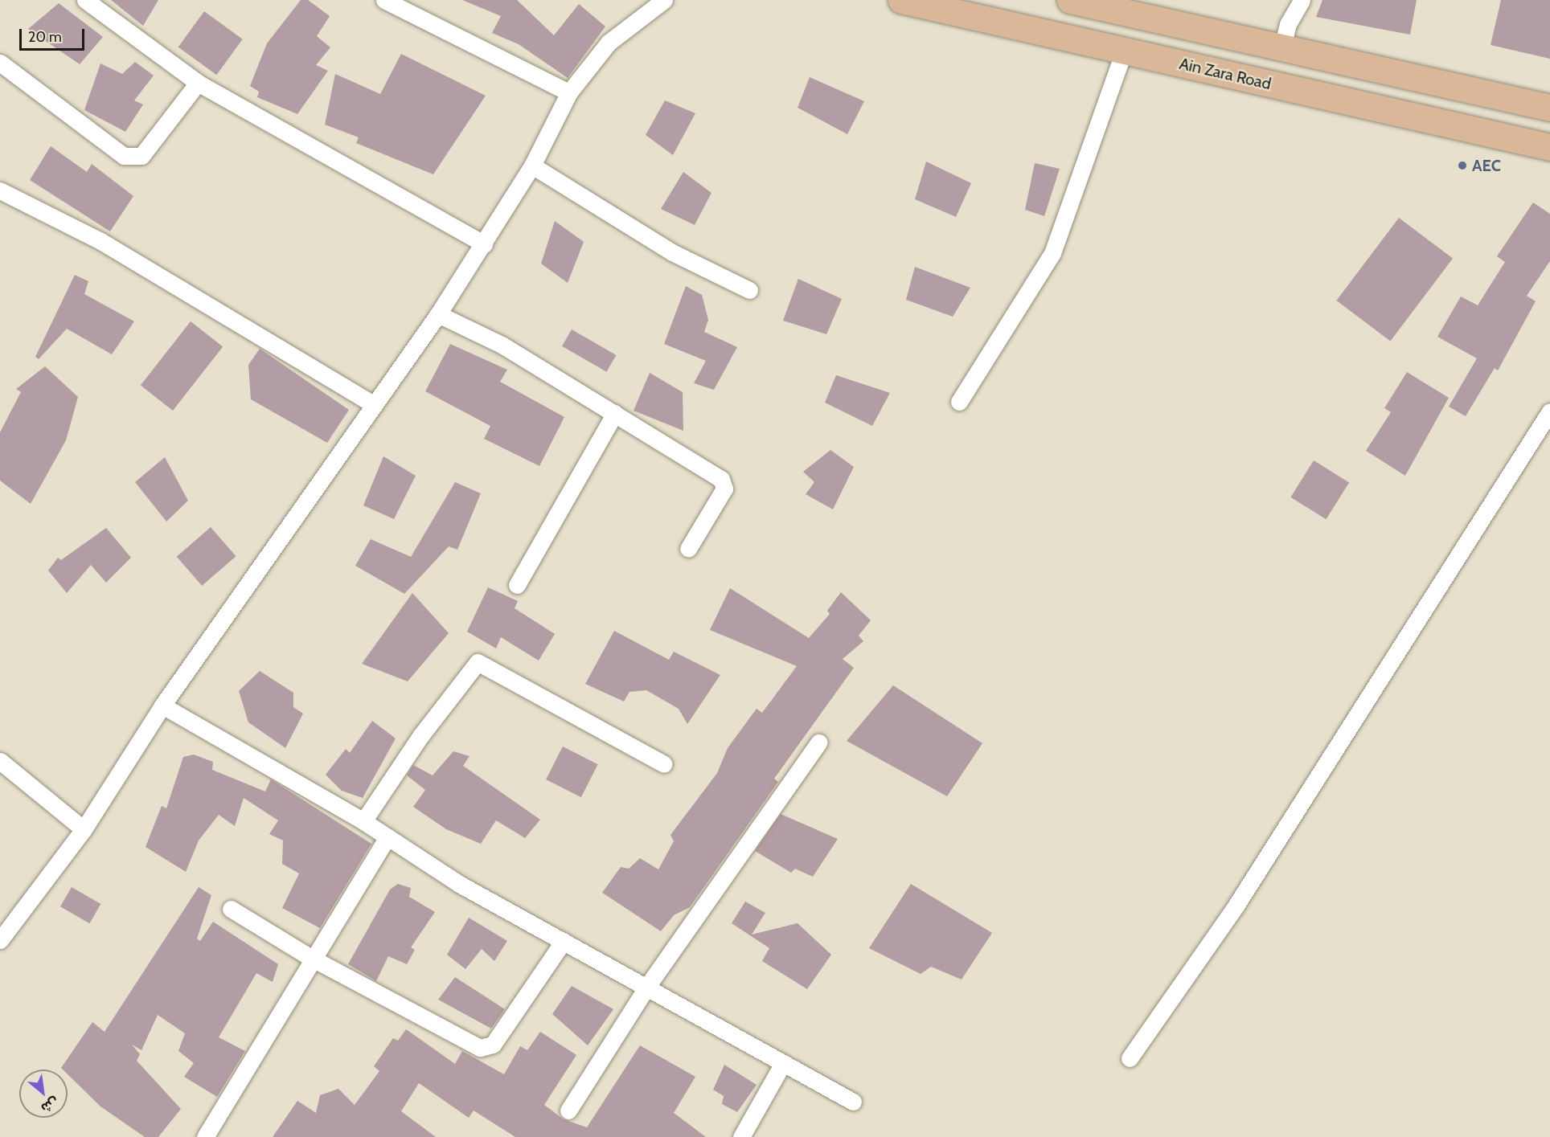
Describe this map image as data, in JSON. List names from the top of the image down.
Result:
{
  "streets": {
    "main road": ["Ain Zara Road"]
  },
  "places": ["AEC"],
  "scale_bar": "20 m",
  "north": "bottom right"
}
